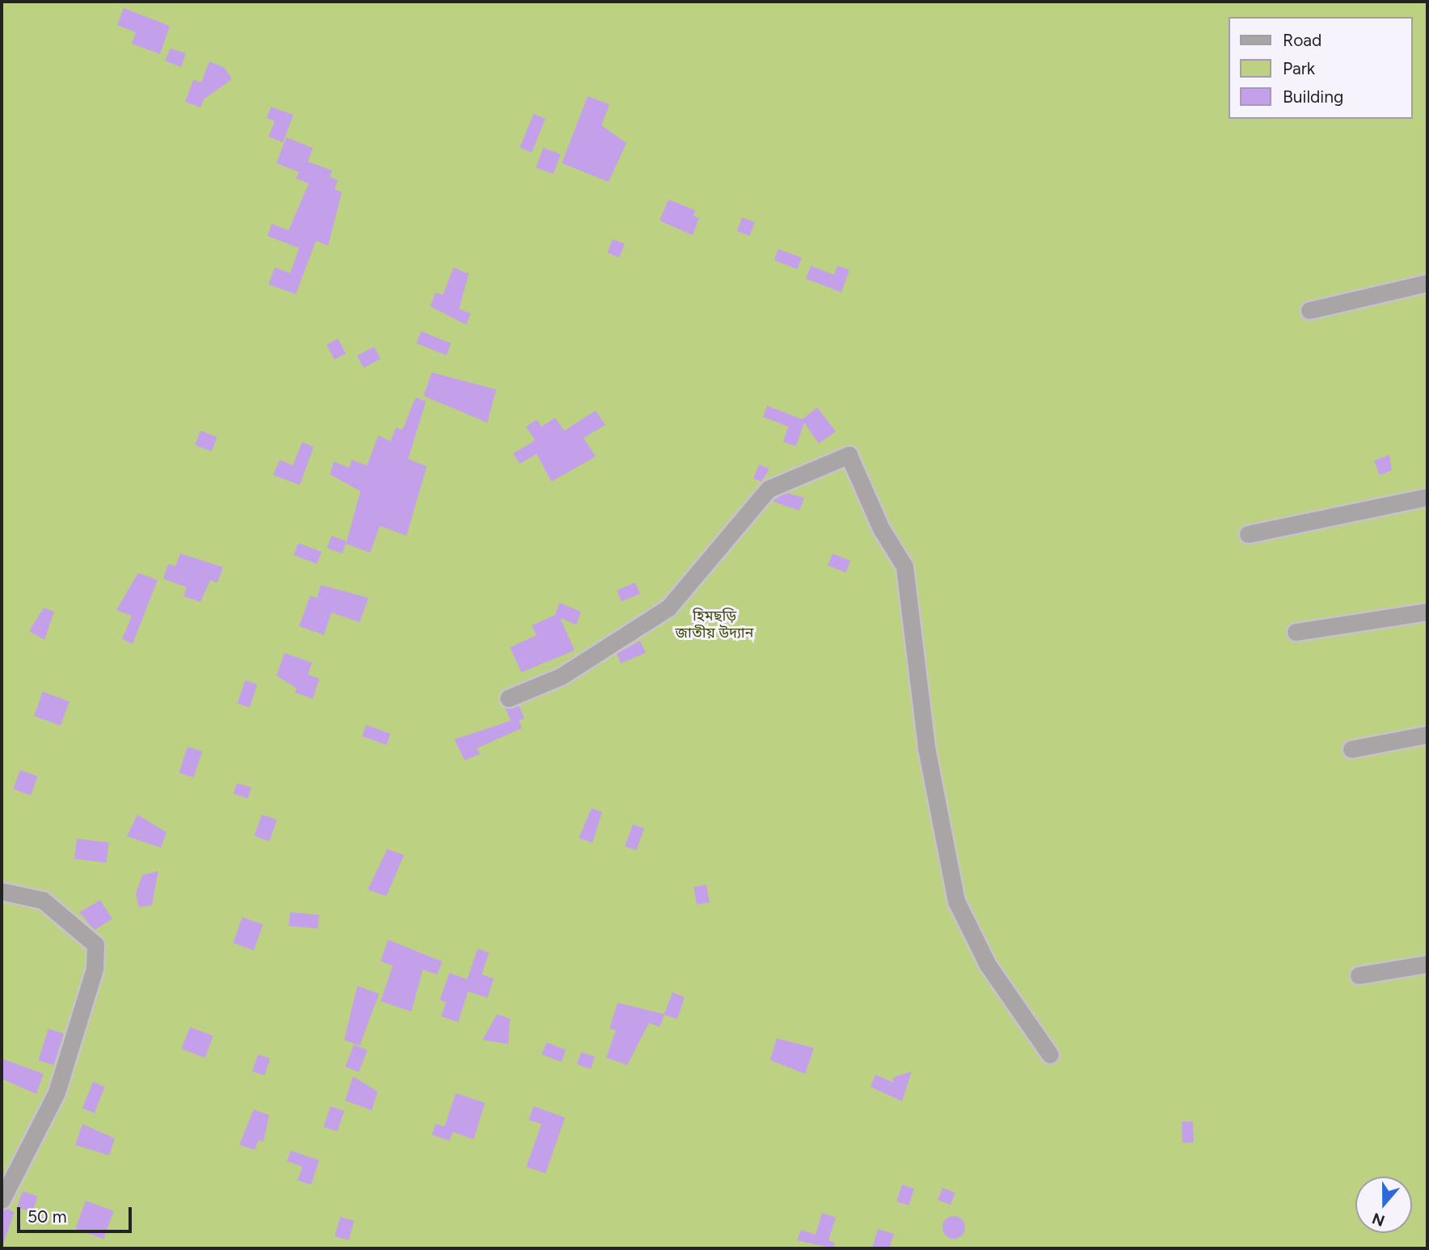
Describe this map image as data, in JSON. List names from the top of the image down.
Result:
{
  "parks": ["হিমছড়ি জাতীয় উদ্যান"],
  "legend": ["Road", "Park", "Building"],
  "scale_bar": "50 m",
  "north": "bottom"
}
